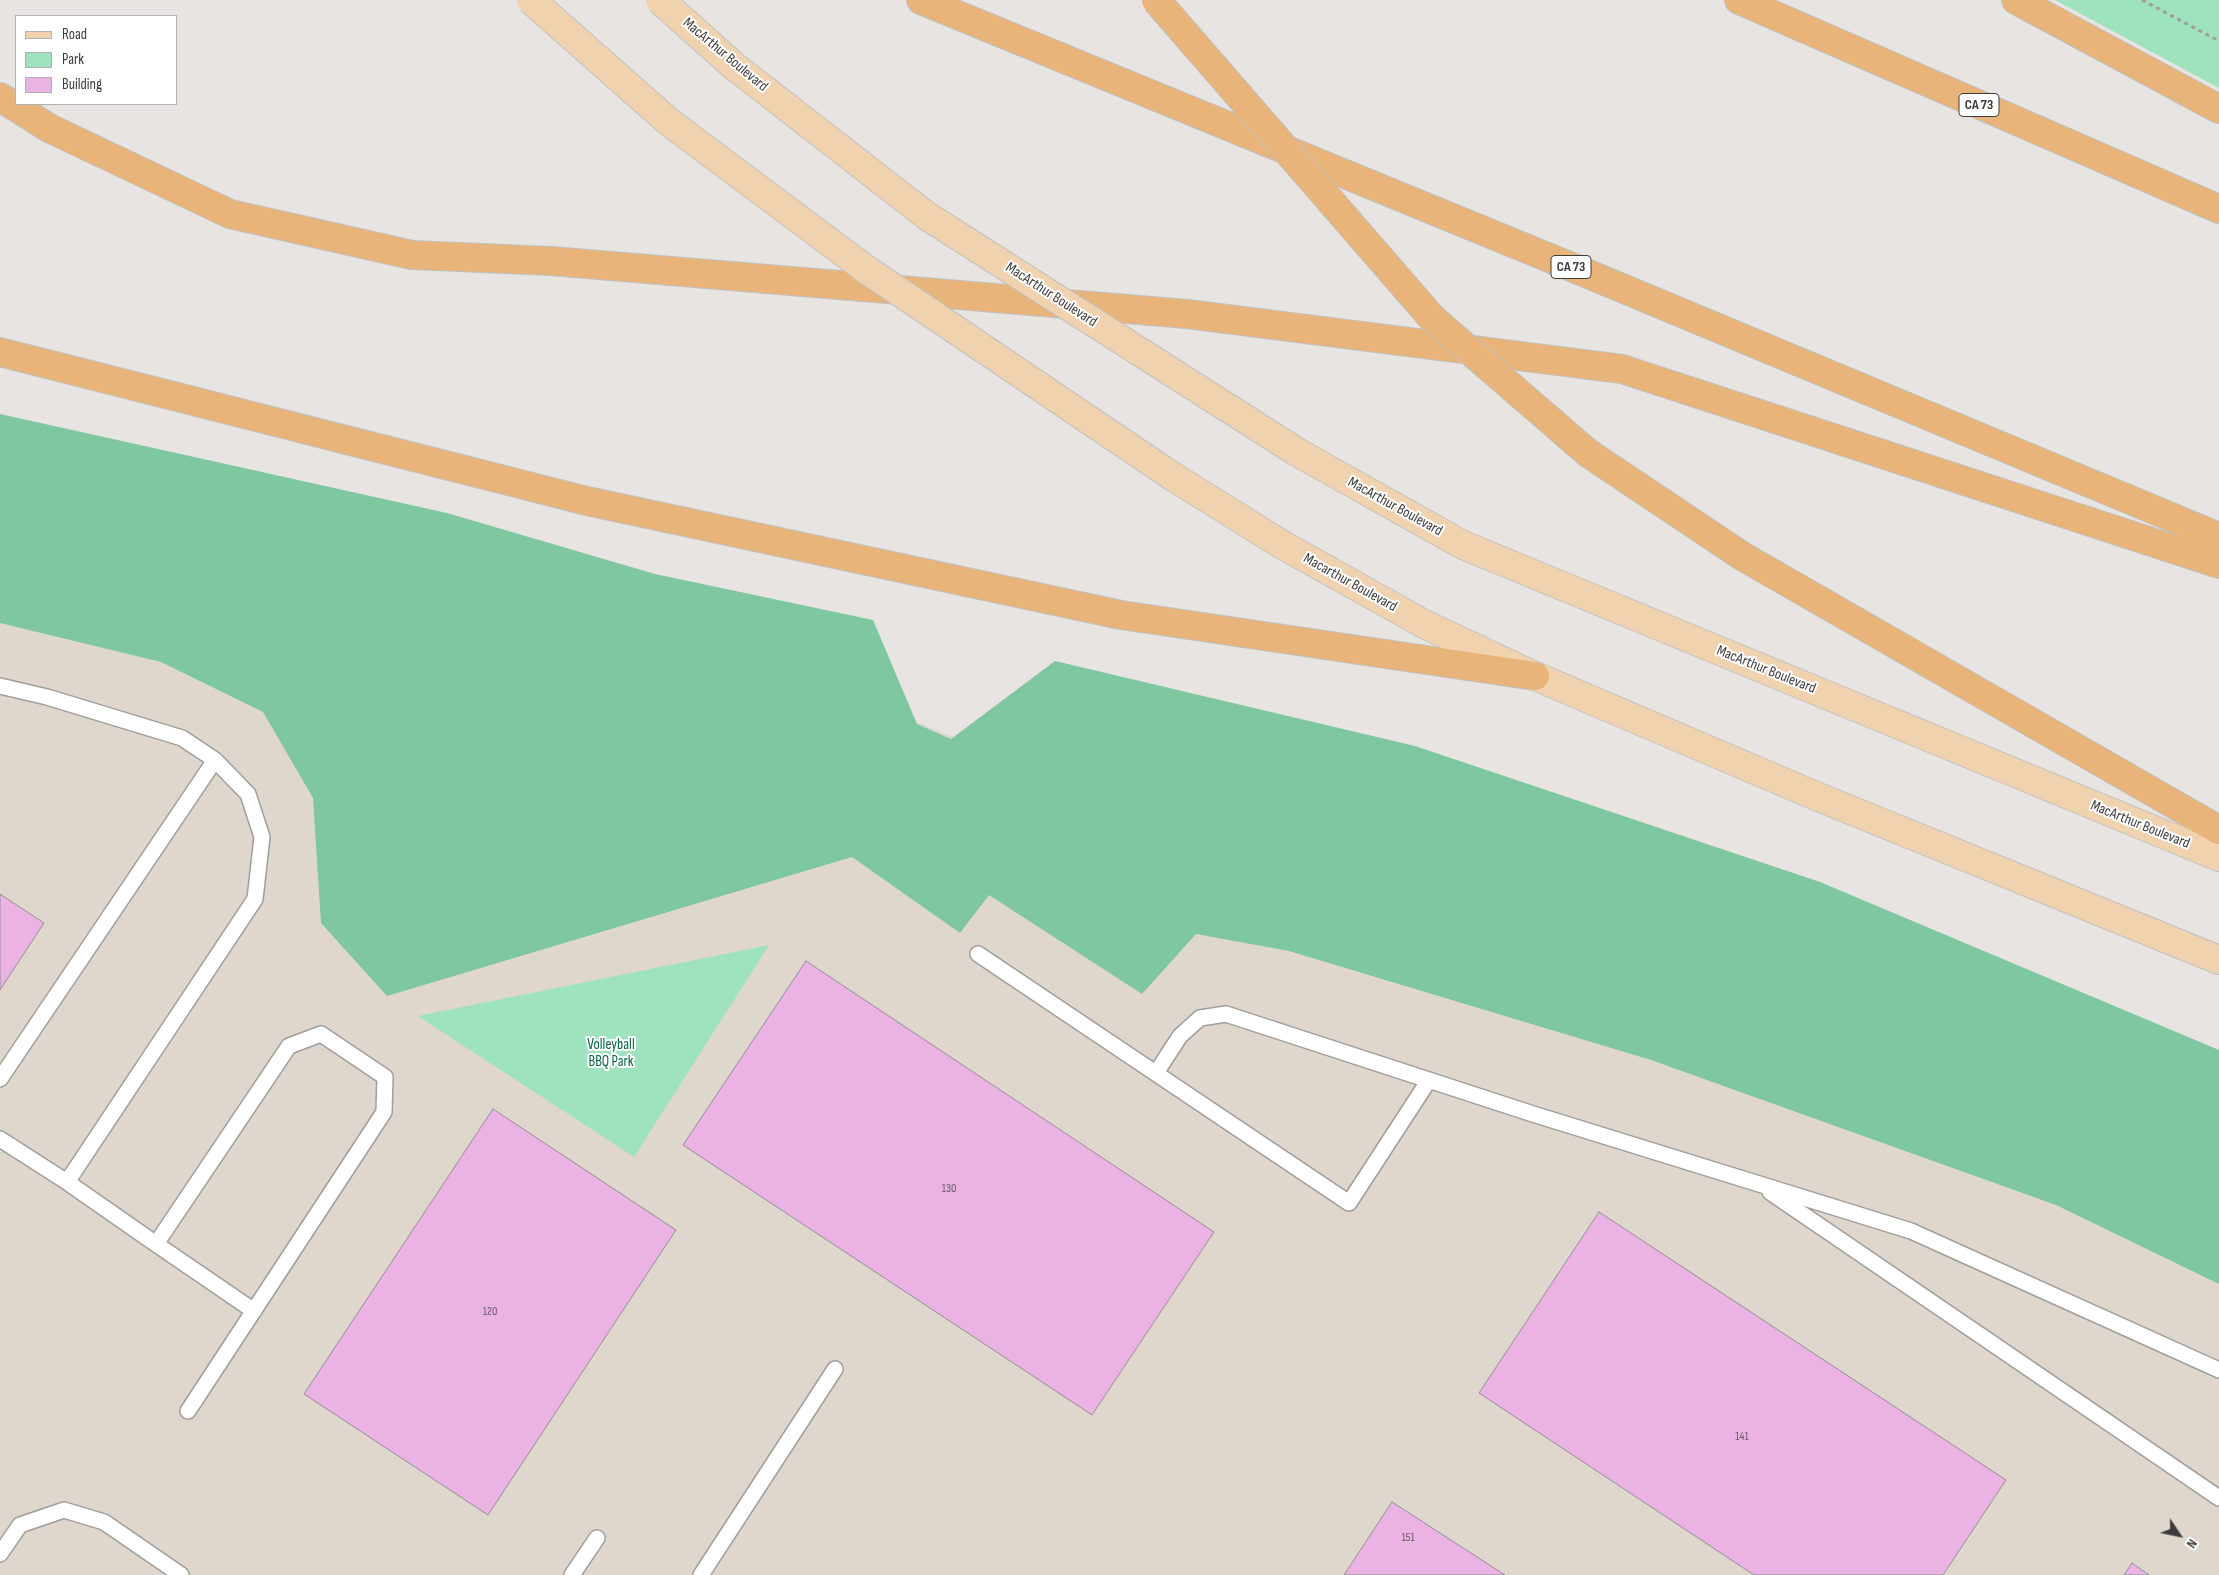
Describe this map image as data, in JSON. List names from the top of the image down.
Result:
{
  "streets": {
    "highway": ["CA 73"],
    "main road": ["MacArthur Boulevard", "Macarthur Boulevard"]
  },
  "parks": ["Volleyball BBQ Park"],
  "house_numbers": [
    "130",
    "120",
    "141",
    "151"
  ],
  "legend": ["Road", "Park", "Building"],
  "north": "bottom right"
}
